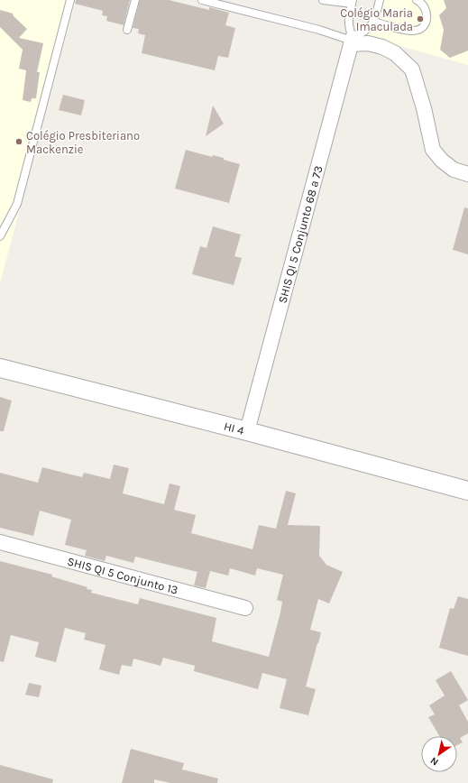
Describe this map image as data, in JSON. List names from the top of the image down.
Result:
{
  "streets": {
    "street": ["SHIS QI 5 Conjunto 68 a 73", "HI 4", "SHIS QI 5 Conjunto 13"]
  },
  "crossings": [
    ["SHIS QI 5 Conjunto 68 a 73", "HI 4"]
  ],
  "places": ["Colégio Maria Imaculada", "Colégio Presbiteriano Mackenzie"],
  "north": "bottom left"
}
